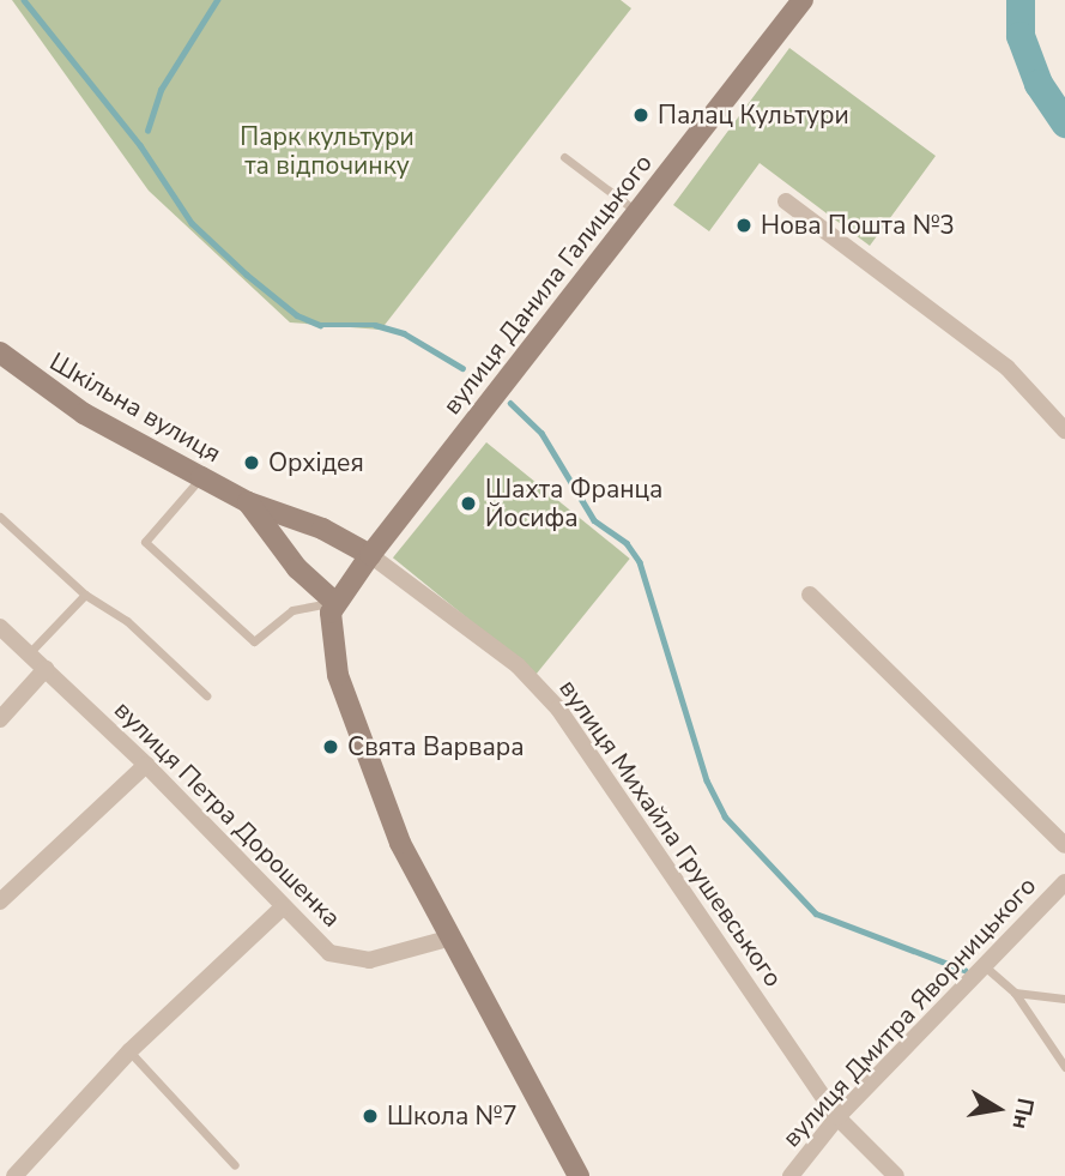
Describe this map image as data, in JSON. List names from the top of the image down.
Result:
{
  "streets": {
    "main road": ["вулиця Данила Галицького", "Шкільна вулиця"],
    "street": ["вулиця Петра Дорошенка", "вулиця Михайла Грушевського", "вулиця Дмитра Яворницького"]
  },
  "crossings": [
    ["вулиця Данила Галицького", "Шкільна вулиця"],
    ["вулиця Данила Галицького", "вулиця Михайла Грушевського"],
    ["Шкільна вулиця", "вулиця Михайла Грушевського"],
    ["вулиця Михайла Грушевського", "вулиця Дмитра Яворницького"]
  ],
  "parks": ["Парк культури та відпочинку"],
  "places": [
    "Палац Культури",
    "Нова Пошта №3",
    "Орхідея",
    "Шахта Франца Йосифа",
    "Свята Варвара",
    "Школа №7"
  ],
  "north": "right"
}
